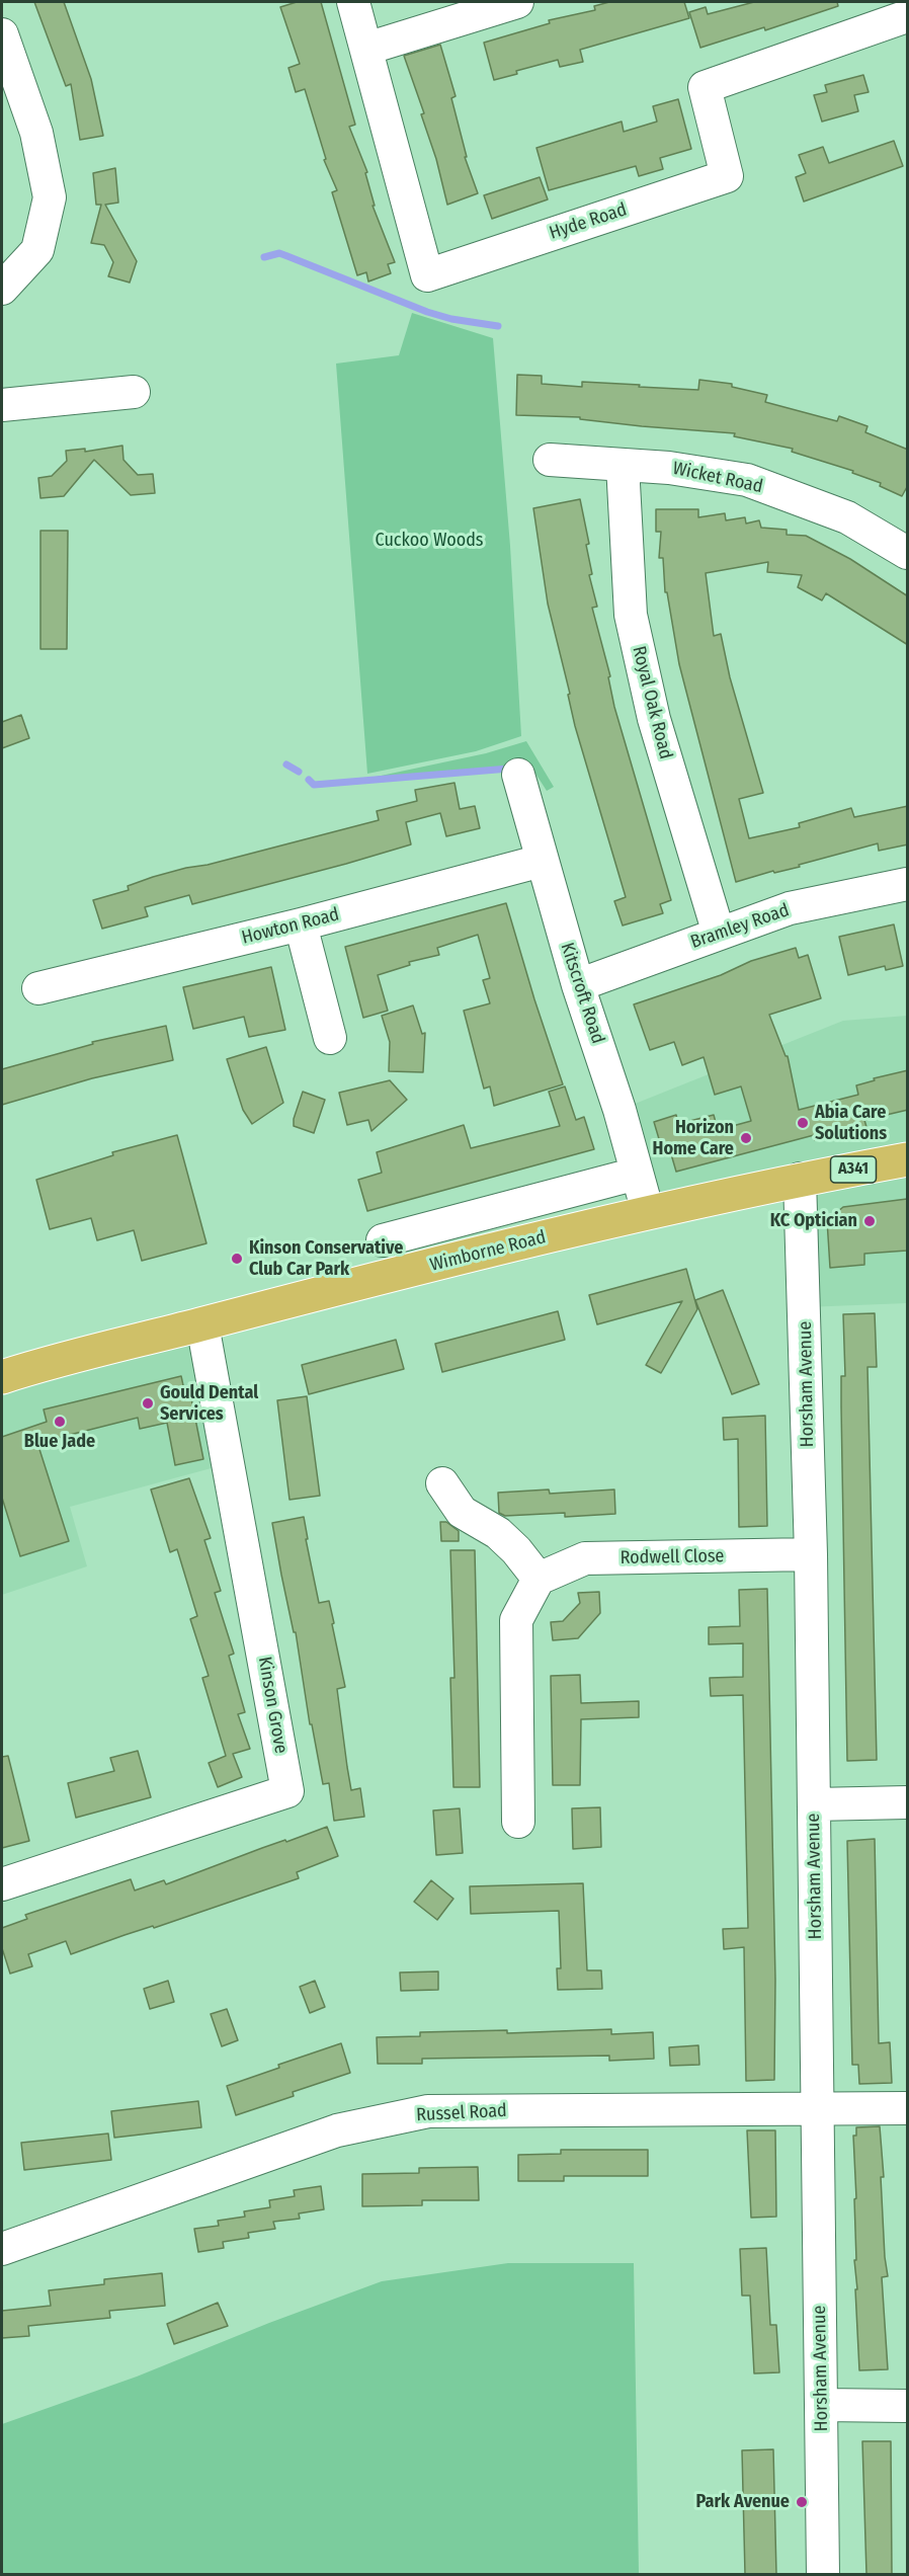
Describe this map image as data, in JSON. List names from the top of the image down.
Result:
{
  "streets": {
    "main road": ["A341", "Wimborne Road"],
    "street": [
      "Hyde Road",
      "Wicket Road",
      "Royal Oak Road",
      "Howton Road",
      "Bramley Road",
      "Kitscroft Road",
      "Horsham Avenue",
      "Rodwell Close",
      "Kinson Grove",
      "Russel Road"
    ]
  },
  "crossings": [
    ["Wicket Road", "Royal Oak Road"],
    ["Royal Oak Road", "Bramley Road"],
    ["Howton Road", "Kitscroft Road"],
    ["Bramley Road", "Kitscroft Road"],
    ["Kitscroft Road", "Wimborne Road"],
    ["Wimborne Road", "Horsham Avenue"],
    ["Wimborne Road", "Kinson Grove"],
    ["Horsham Avenue", "Rodwell Close"],
    ["Horsham Avenue", "Russel Road"]
  ],
  "parks": ["Cuckoo Woods"],
  "places": [
    "Abia Care Solutions",
    "Horizon Home Care",
    "KC Optician",
    "Kinson Conservative Club Car Park",
    "Gould Dental Services",
    "Blue Jade",
    "Park Avenue"
  ]
}
